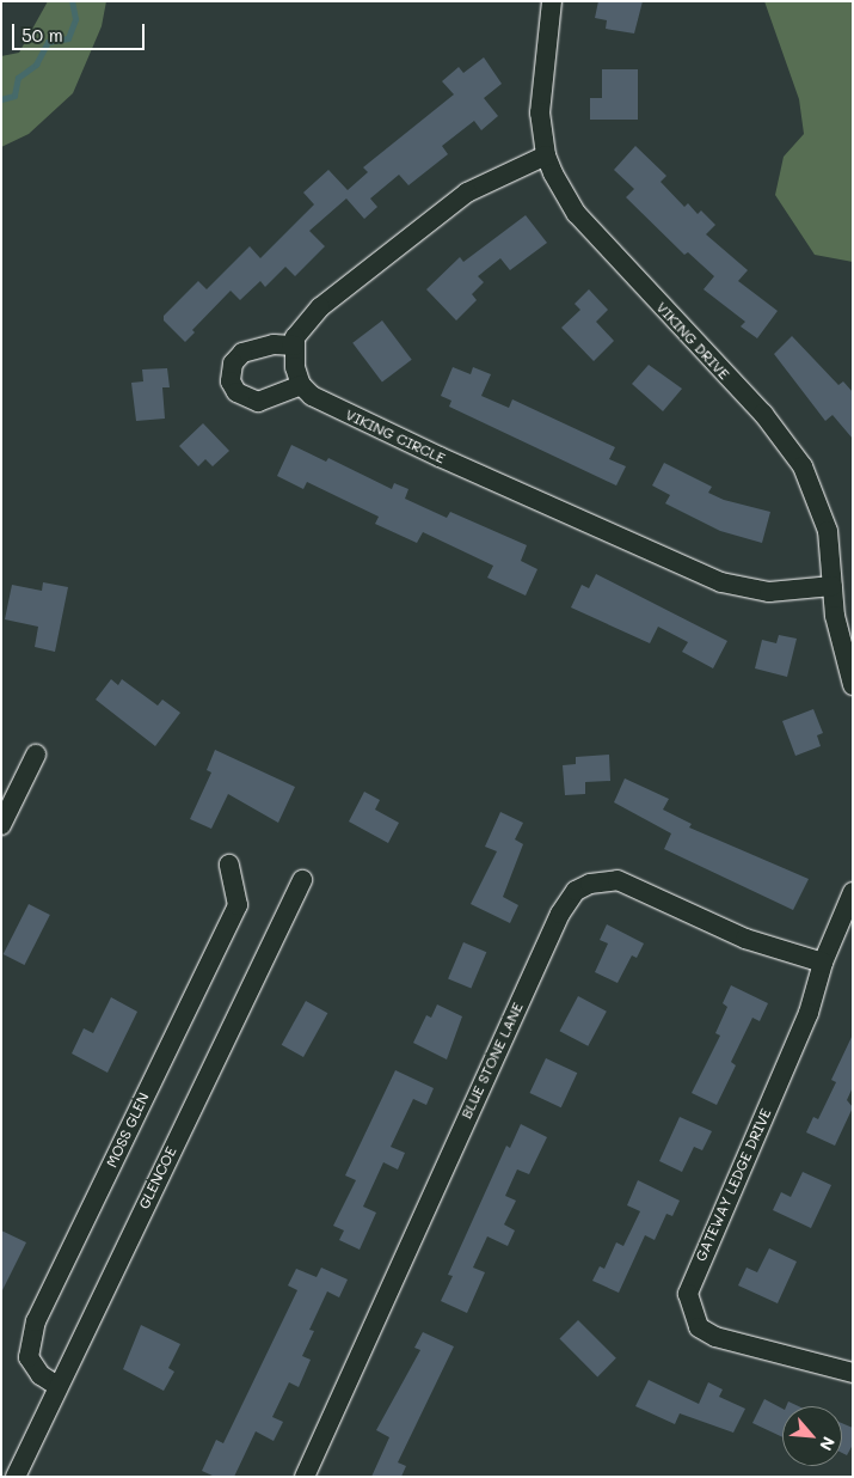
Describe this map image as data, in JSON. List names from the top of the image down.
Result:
{
  "streets": {
    "street": [
      "VIKING DRIVE",
      "VIKING CIRCLE",
      "BLUE STONE LANE",
      "MOSS GLEN",
      "GLENCOE",
      "GATEWAY LEDGE DRIVE"
    ]
  },
  "crossings": [
    ["VIKING DRIVE", "VIKING CIRCLE"],
    ["BLUE STONE LANE", "GATEWAY LEDGE DRIVE"],
    ["MOSS GLEN", "GLENCOE"]
  ],
  "scale_bar": "50 m",
  "north": "bottom right"
}
